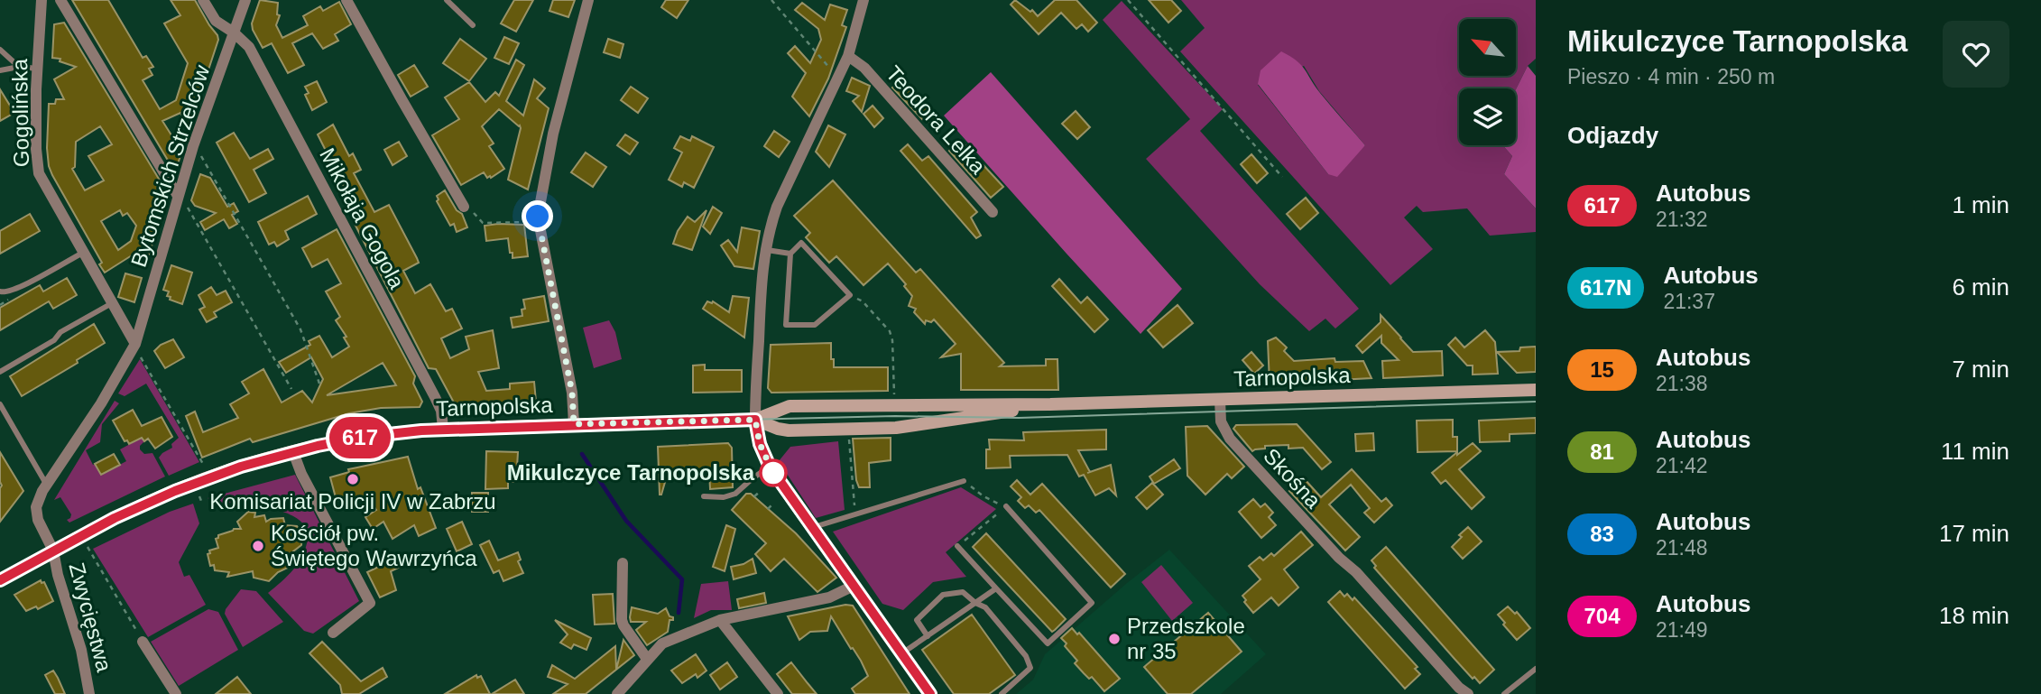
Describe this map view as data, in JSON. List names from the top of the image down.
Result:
{
  "streets": {
    "main road": ["Tarnopolska"],
    "street": [
      "Gogolińska",
      "Teodora Lelka",
      "Bytomskich Strzelców",
      "Mikołaja Gogola",
      "Skośna",
      "Zwycięstwa"
    ]
  },
  "crossings": [
    ["Gogolińska", "Bytomskich Strzelców"],
    ["Bytomskich Strzelców", "Mikołaja Gogola"],
    ["Bytomskich Strzelców", "Zwycięstwa"],
    ["Mikołaja Gogola", "Tarnopolska"],
    ["Tarnopolska", "Skośna"],
    ["Tarnopolska", "Zwycięstwa"]
  ],
  "places": [
    "Mikulczyce Tarnopolska",
    "Komisariat Policji IV w Zabrzu",
    "Kościół pw. Świętego Wawrzyńca",
    "Przedszkole nr 35"
  ],
  "lines": ["bus line 617"],
  "north": "top left",
  "page": {
    "on_map": "617",
    "heading": [
      ["Mikulczyce Tarnopolska", "Pieszo · 4 min · 250 m"],
      "Odjazdy"
    ],
    "list": [
      {
        "mark": "617",
        "name": "Autobus",
        "note": "21:32",
        "value": "1 min"
      },
      {
        "mark": "617N",
        "name": "Autobus",
        "note": "21:37",
        "value": "6 min"
      },
      {
        "mark": "15",
        "name": "Autobus",
        "note": "21:38",
        "value": "7 min"
      },
      {
        "mark": "81",
        "name": "Autobus",
        "note": "21:42",
        "value": "11 min"
      },
      {
        "mark": "83",
        "name": "Autobus",
        "note": "21:48",
        "value": "17 min"
      },
      {
        "mark": "704",
        "name": "Autobus",
        "note": "21:49",
        "value": "18 min"
      }
    ]
  }
}
